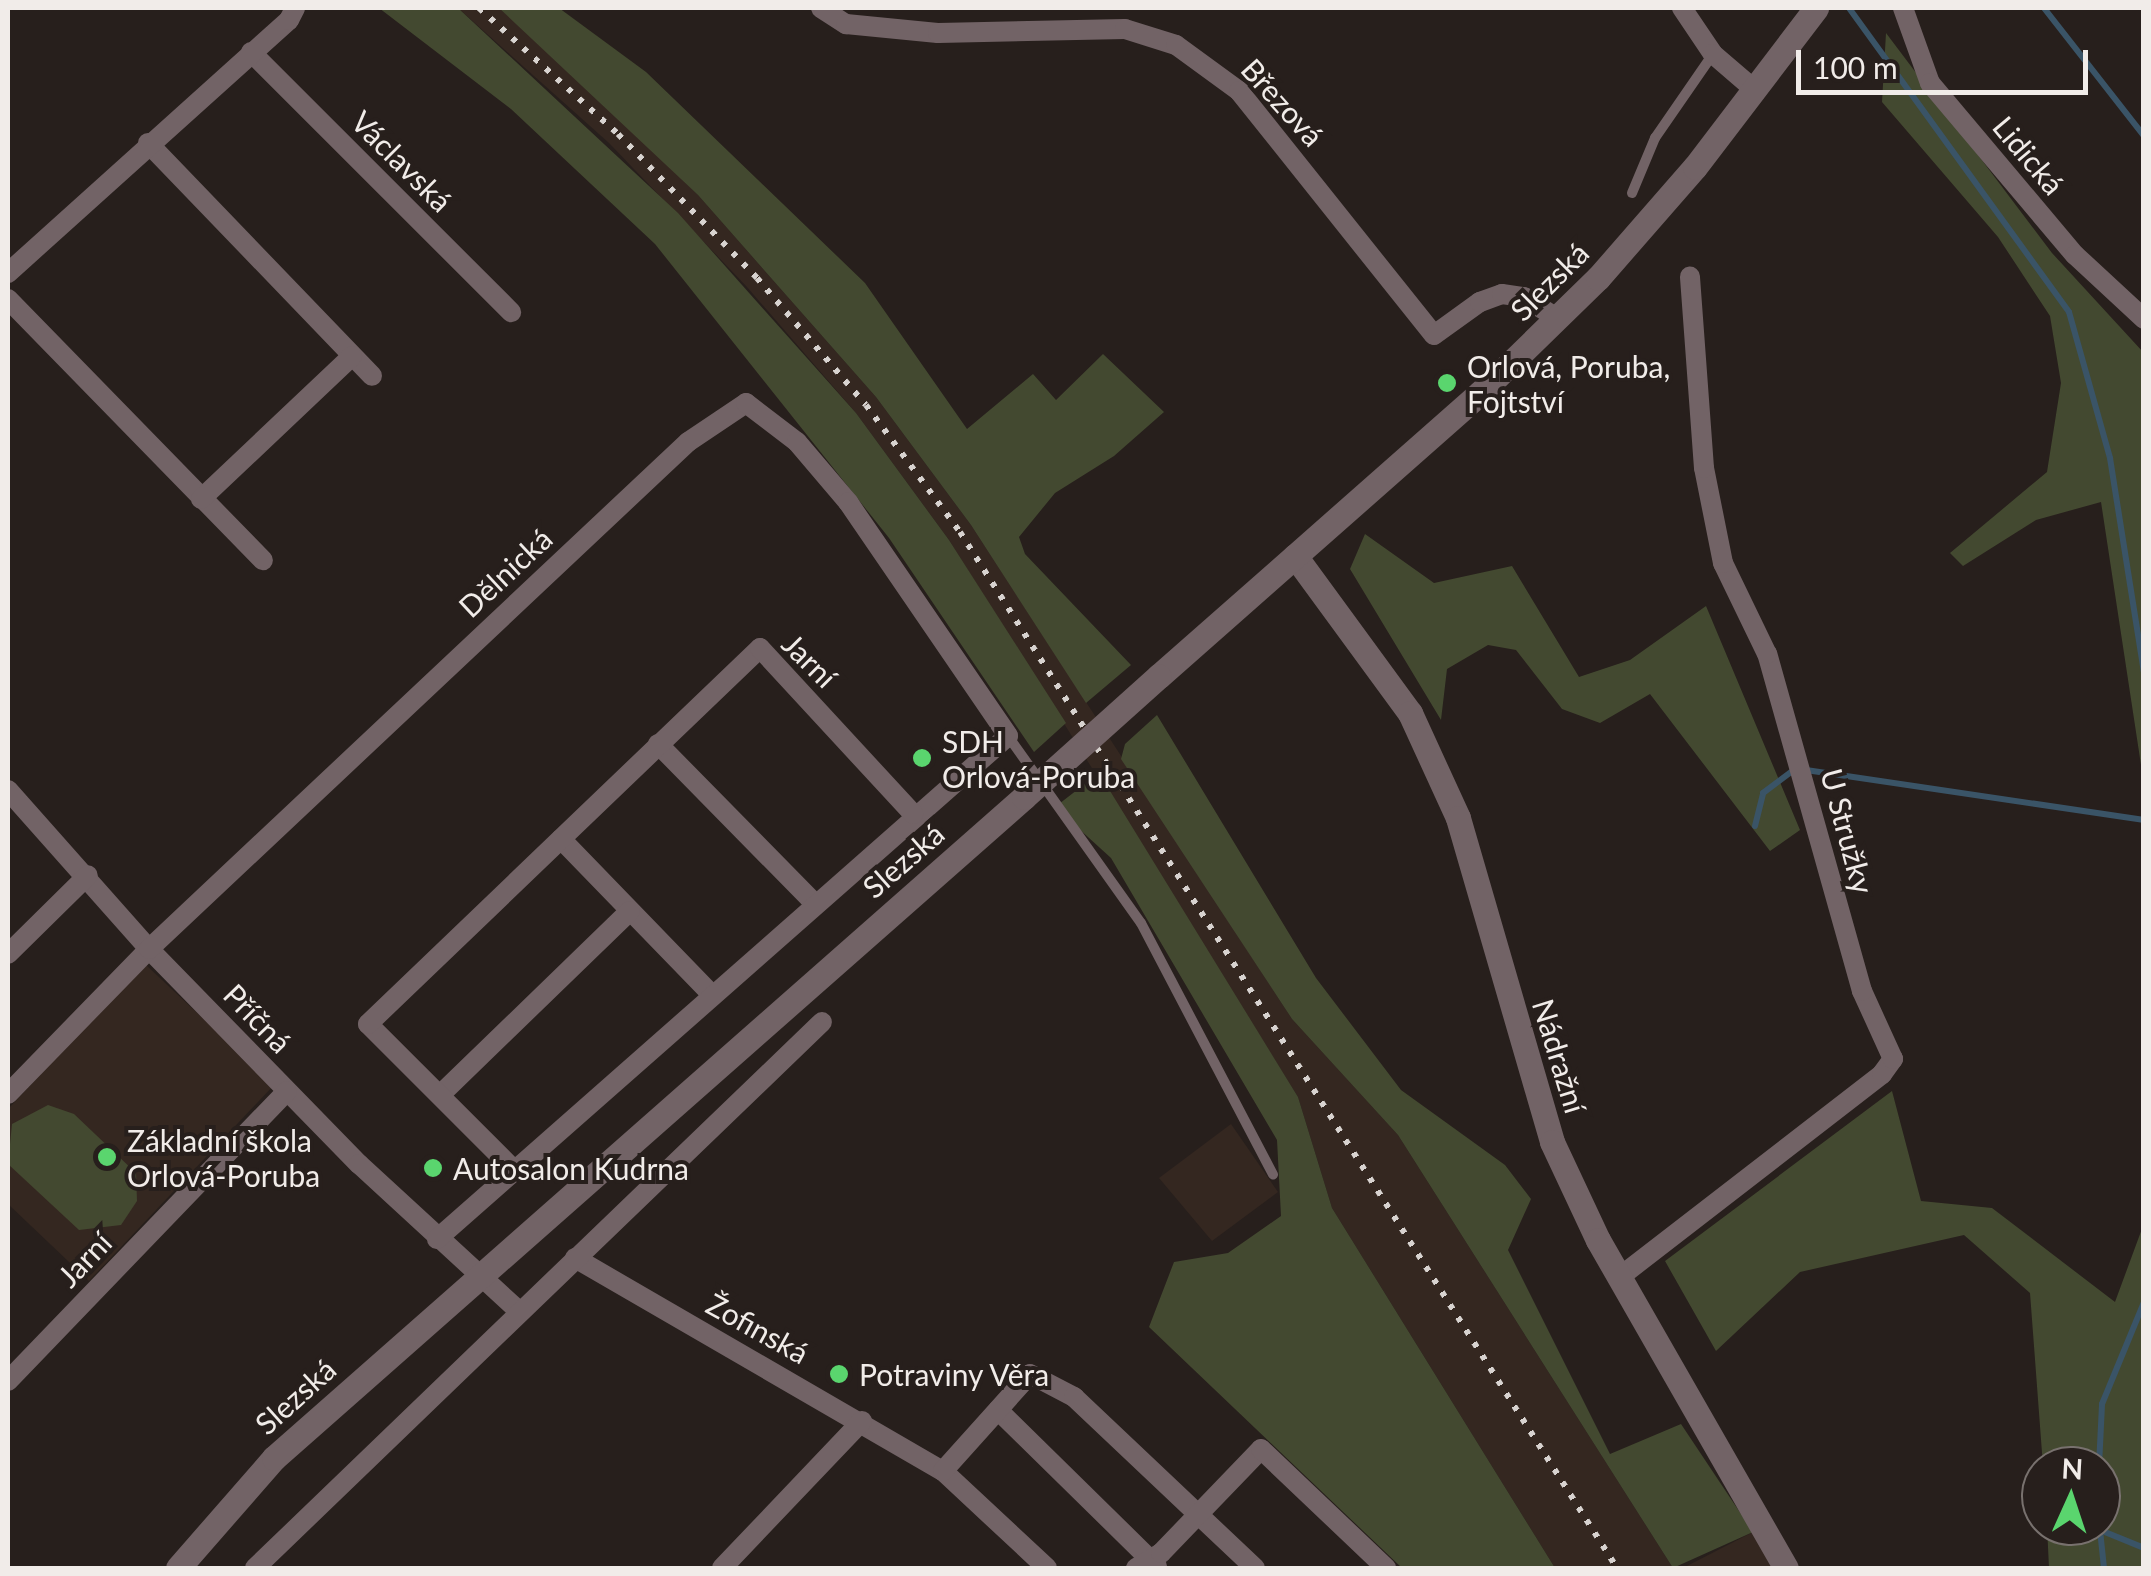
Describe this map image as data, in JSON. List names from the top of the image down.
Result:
{
  "streets": {
    "street": [
      "Březová",
      "Lidická",
      "Václavská",
      "Slezská",
      "Dělnická",
      "Jarní",
      "U Stružky",
      "Příčná",
      "Nádražní",
      "Žofinská"
    ]
  },
  "crossings": [
    ["Březová", "Slezská"],
    ["Slezská", "Dělnická"],
    ["Slezská", "Jarní"],
    ["Slezská", "Příčná"],
    ["Slezská", "Nádražní"],
    ["Dělnická", "Příčná"],
    ["Jarní", "Příčná"],
    ["U Stružky", "Nádražní"]
  ],
  "places": [
    "Orlová, Poruba, Fojtství",
    "SDH Orlová-Poruba",
    "Základní škola Orlová-Poruba",
    "Autosalon Kudrna",
    "Potraviny Věra"
  ],
  "scale_bar": "100 m",
  "north": "top"
}
